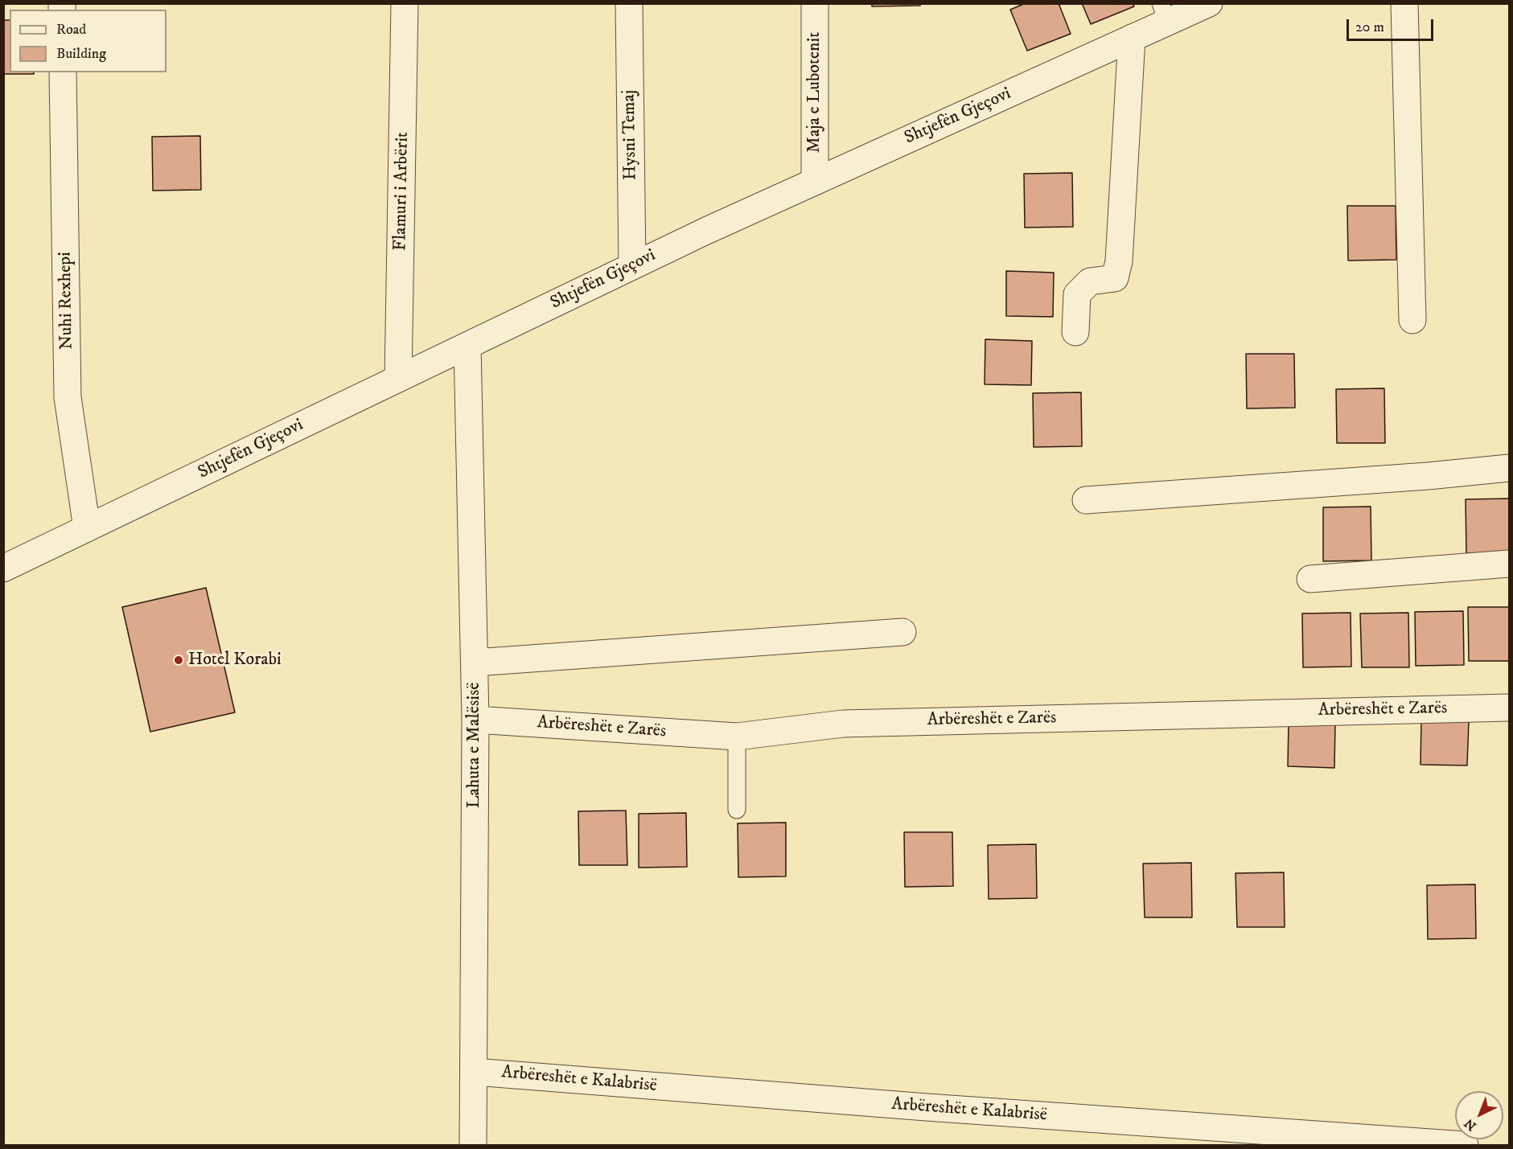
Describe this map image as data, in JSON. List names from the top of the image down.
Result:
{
  "streets": {
    "street": [
      "Maja e Lubotenit",
      "Shtjefën Gjeçovi",
      "Hysni Temaj",
      "Flamuri i Arbërit",
      "Nuhi Rexhepi",
      "Arbëreshët e Zarës",
      "Lahuta e Malësisë",
      "Arbëreshët e Kalabrisë"
    ]
  },
  "crossings": [
    ["Maja e Lubotenit", "Shtjefën Gjeçovi"],
    ["Shtjefën Gjeçovi", "Hysni Temaj"],
    ["Shtjefën Gjeçovi", "Flamuri i Arbërit"],
    ["Shtjefën Gjeçovi", "Nuhi Rexhepi"],
    ["Shtjefën Gjeçovi", "Lahuta e Malësisë"],
    ["Arbëreshët e Zarës", "Lahuta e Malësisë"],
    ["Lahuta e Malësisë", "Arbëreshët e Kalabrisë"]
  ],
  "places": ["Hotel Korabi"],
  "legend": ["Road", "Building"],
  "scale_bar": "20 m",
  "north": "bottom left"
}
